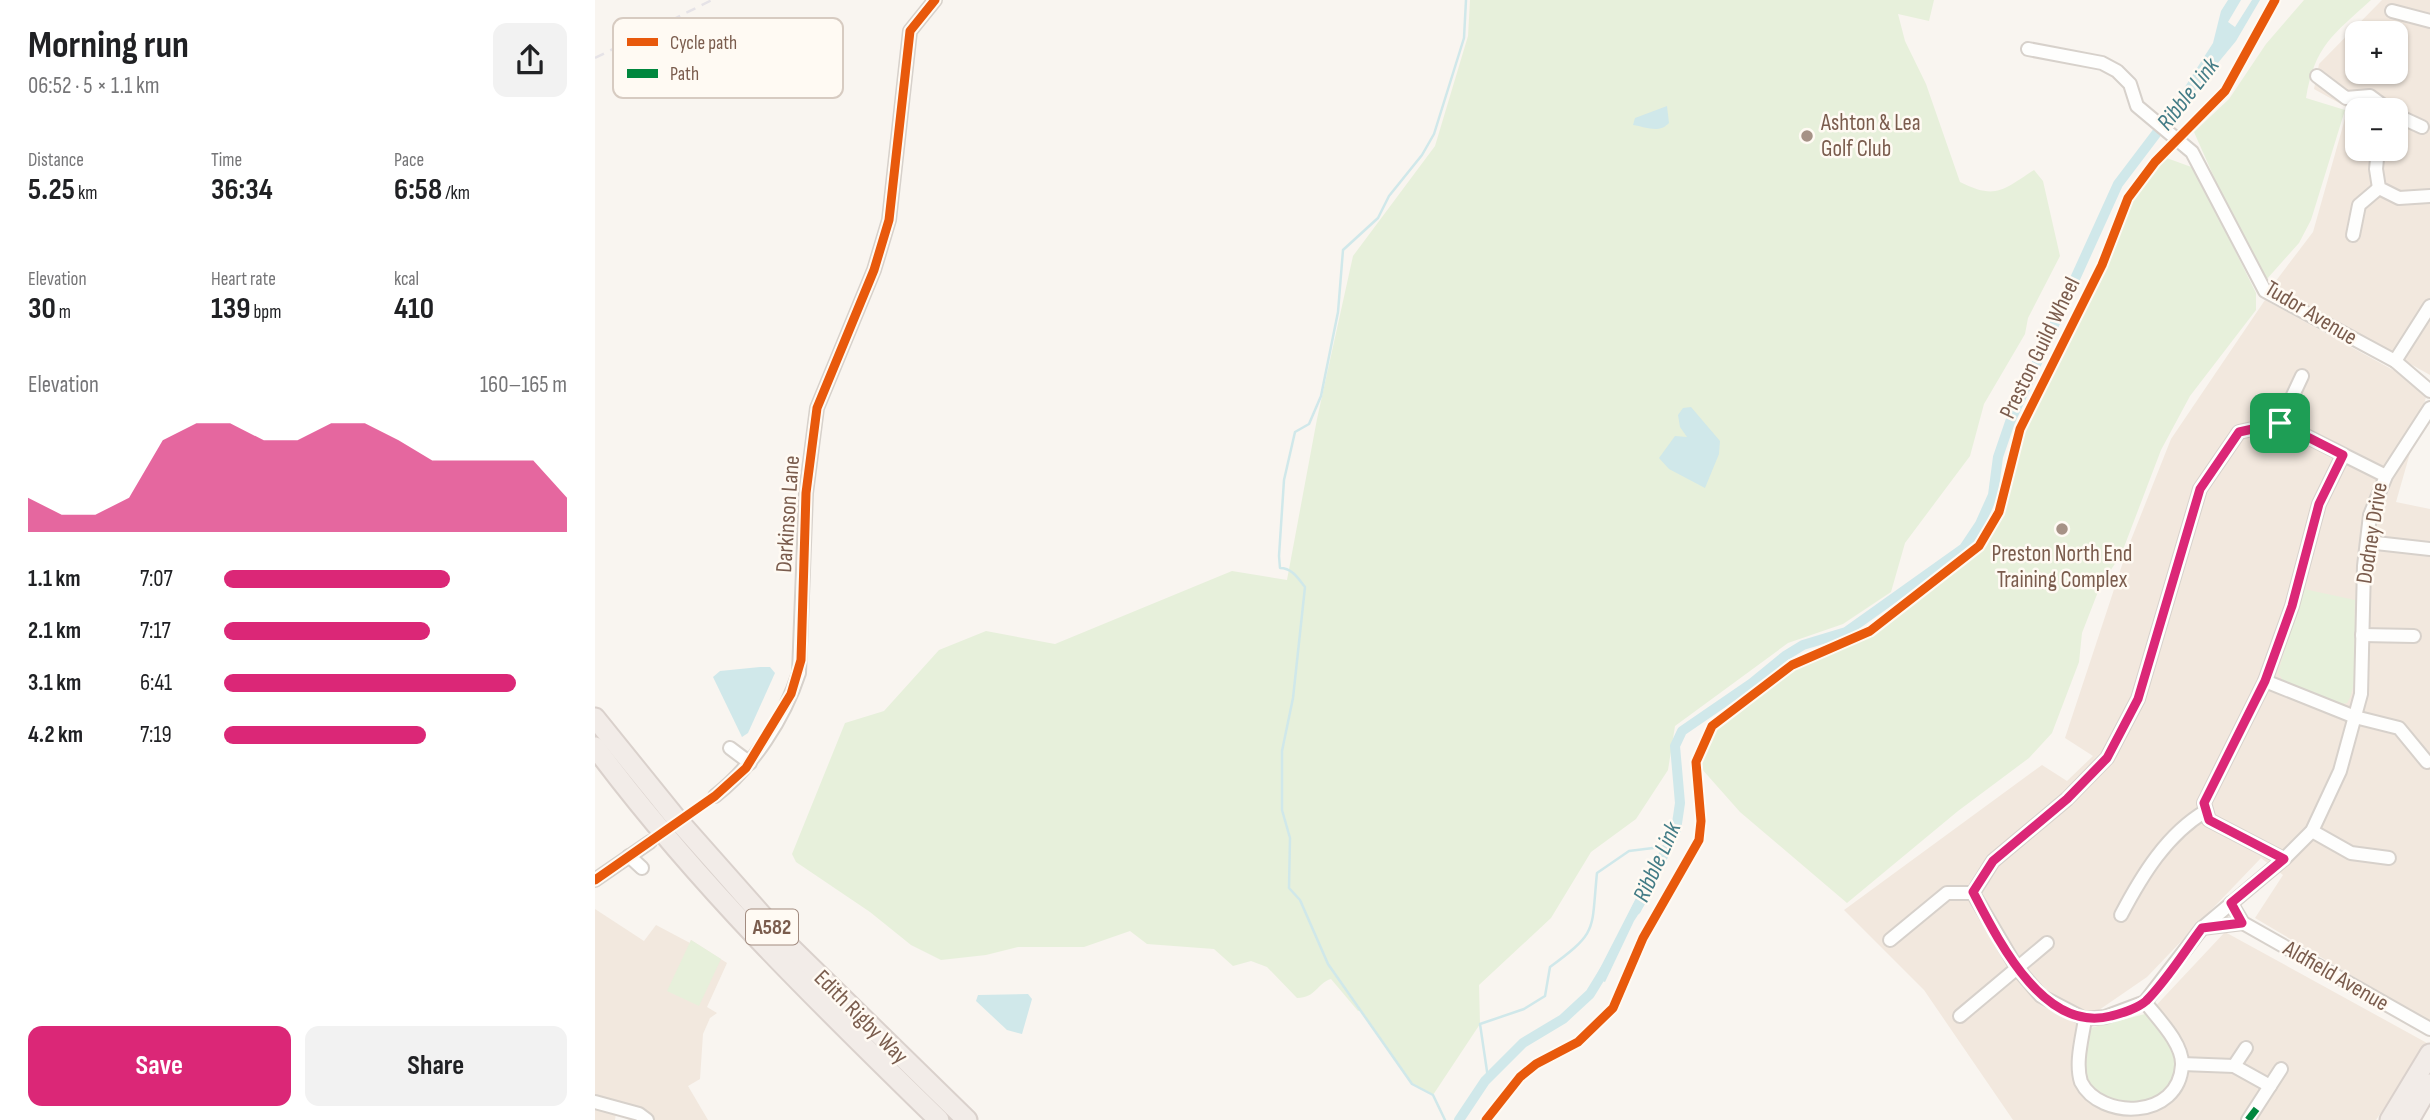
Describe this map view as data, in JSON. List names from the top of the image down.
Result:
{
  "streets": {
    "highway": ["A582", "Edith Rigby Way"],
    "street": [
      "Tudor Avenue",
      "Darkinson Lane",
      "Dodney Drive",
      "Aldfield Avenue"
    ],
    "cycle path": ["Preston Guild Wheel"]
  },
  "water": ["Ribble Link"],
  "places": ["Ashton & Lea Golf Club", "Preston North End Training Complex"],
  "legend": ["Cycle path", "Path"],
  "page": {
    "heading": ["Morning run", "06:52 · 5 × 1.1 km"],
    "map_buttons": ["+", "−"],
    "stats": [
      ["Distance", "5.25 km"],
      ["Time", "36:34"],
      ["Pace", "6:58 /km"],
      ["Elevation", "30 m"],
      ["Heart rate", "139 bpm"],
      ["kcal", "410"]
    ],
    "chart": ["Elevation", "160–165 m"],
    "list": [
      {
        "name": "1.1 km",
        "note": "7:07"
      },
      {
        "name": "2.1 km",
        "note": "7:17"
      },
      {
        "name": "3.1 km",
        "note": "6:41"
      },
      {
        "name": "4.2 km",
        "note": "7:19"
      }
    ],
    "buttons": ["Save", "Share"]
  }
}
